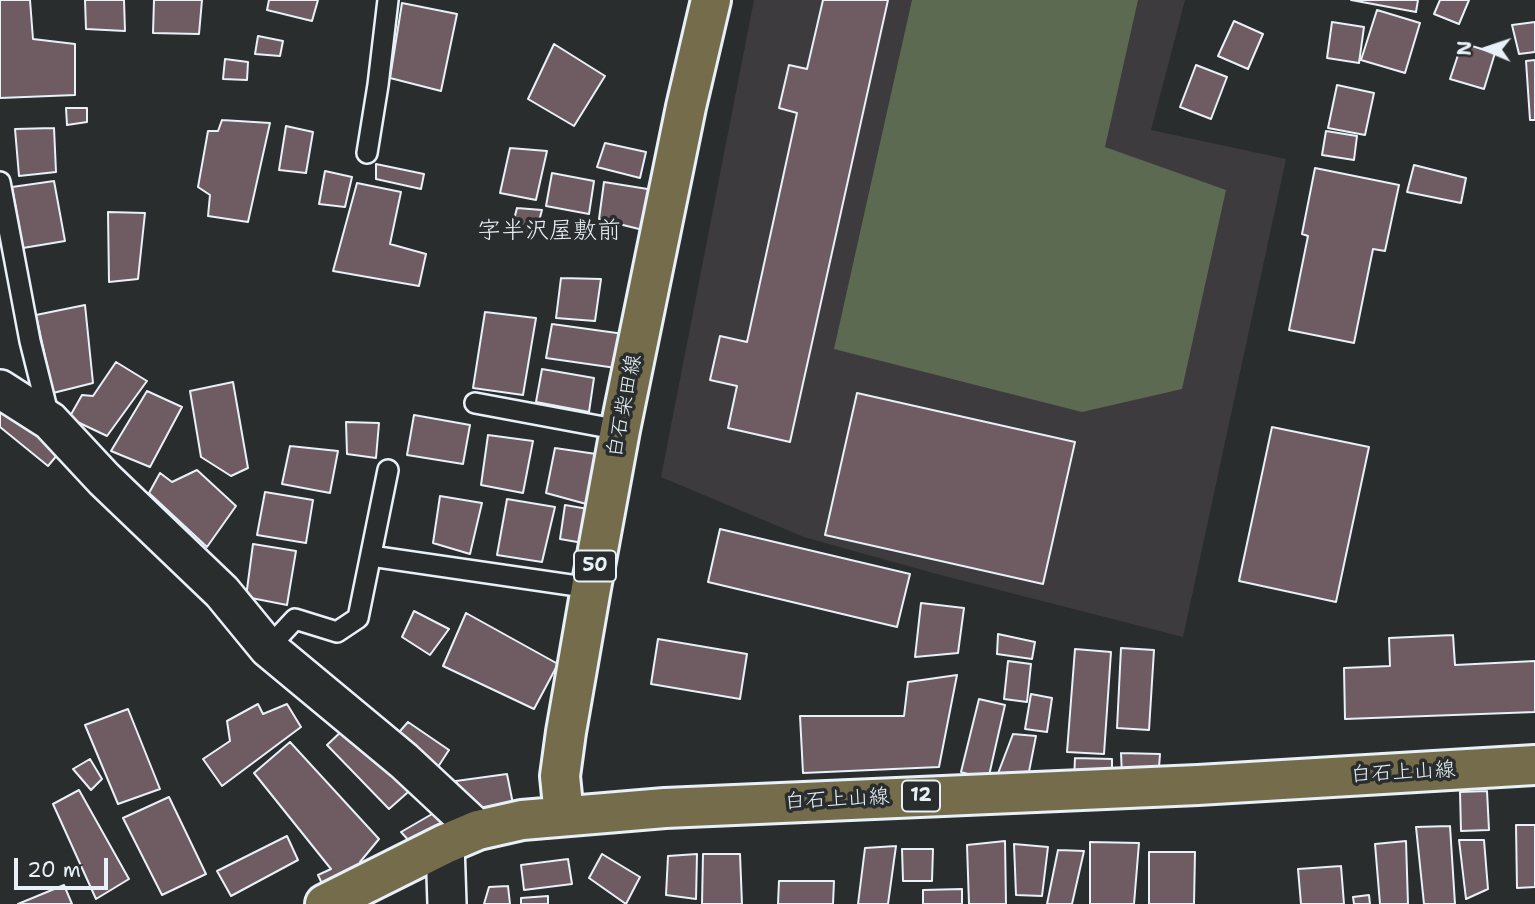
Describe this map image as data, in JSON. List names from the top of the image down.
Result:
{
  "streets": {
    "main road": [
      "白石柴田線",
      "50",
      "白石上山線",
      "12"
    ]
  },
  "crossings": [
    ["白石柴田線", "白石上山線"]
  ],
  "districts": ["字半沢屋敷前"],
  "scale_bar": "20 m",
  "north": "left"
}
